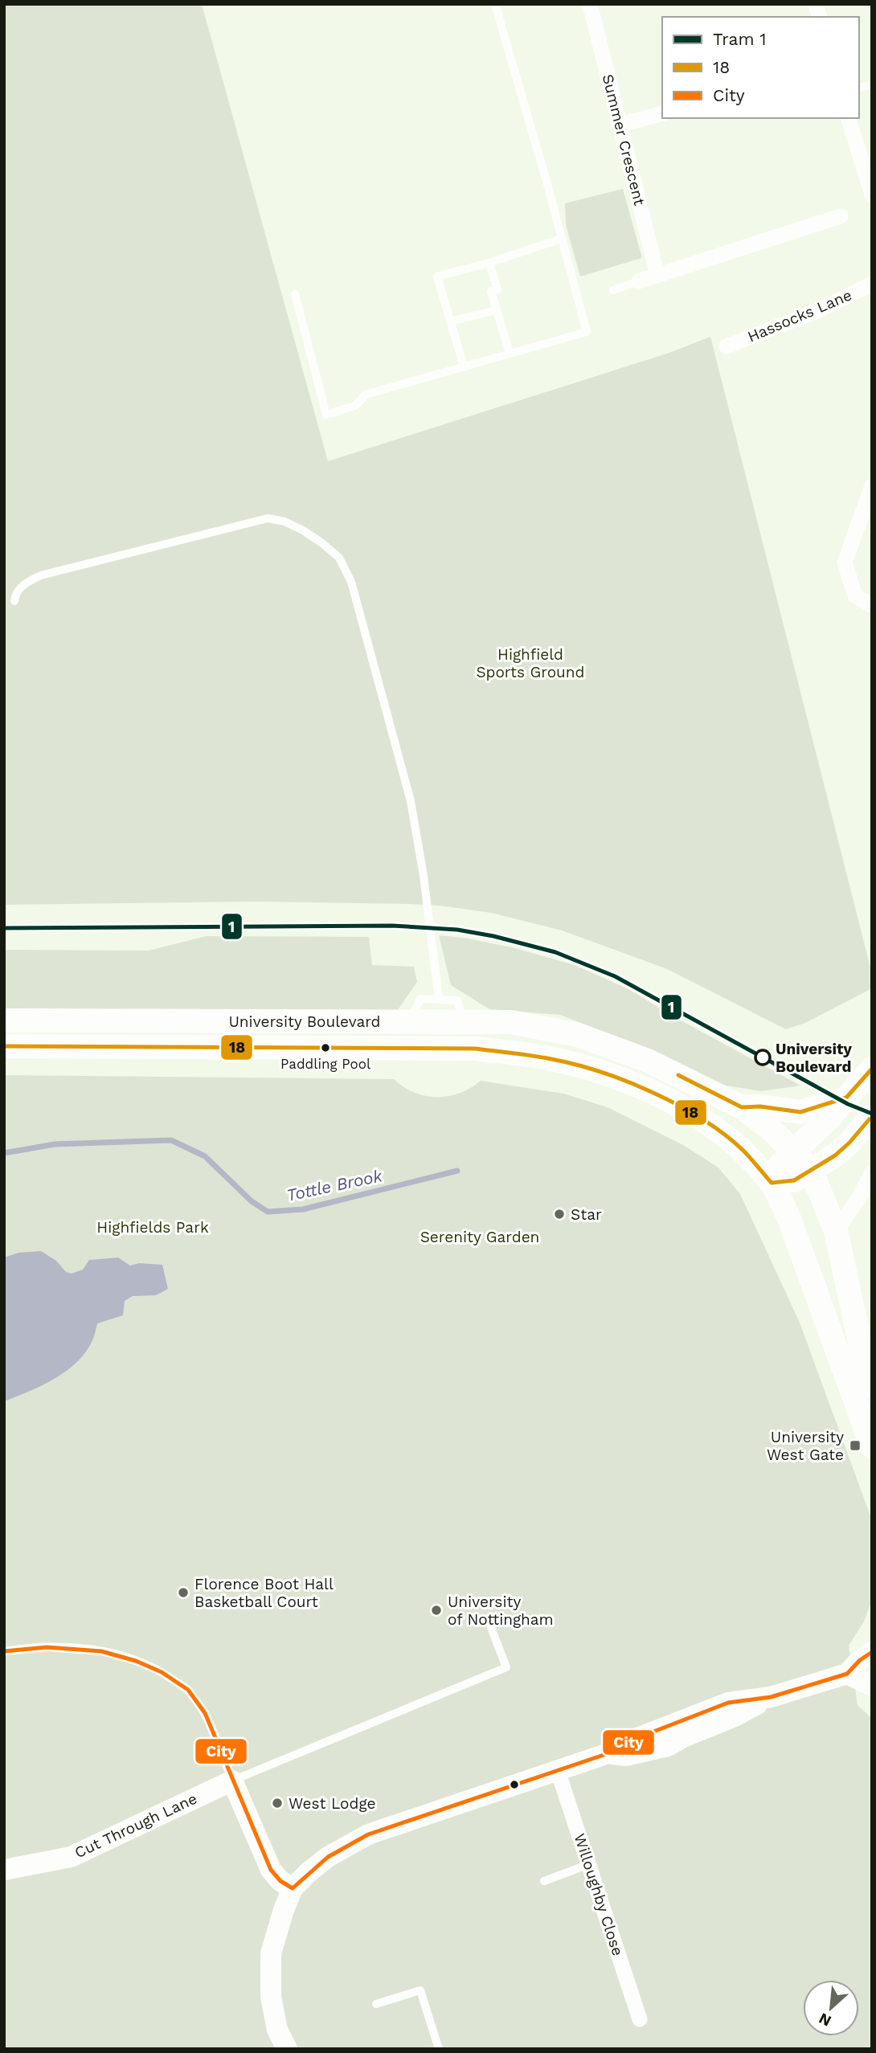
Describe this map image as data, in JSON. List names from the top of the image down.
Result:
{
  "streets": {
    "main road": ["University Boulevard"],
    "street": [
      "Summer Crescent",
      "Hassocks Lane",
      "Cut Through Lane",
      "Willoughby Close"
    ]
  },
  "water": ["Tottle Brook"],
  "parks": ["Highfield Sports Ground", "Highfields Park", "Serenity Garden"],
  "places": {
    "other": [
      "Paddling Pool",
      "University Boulevard",
      "Star",
      "Florence Boot Hall Basketball Court",
      "University of Nottingham",
      "West Lodge"
    ],
    "transit": ["University West Gate"]
  },
  "lines": ["tram line 1", "transit line 18", "transit line City"],
  "legend": ["Tram 1", "18", "City"],
  "north": "bottom left"
}
